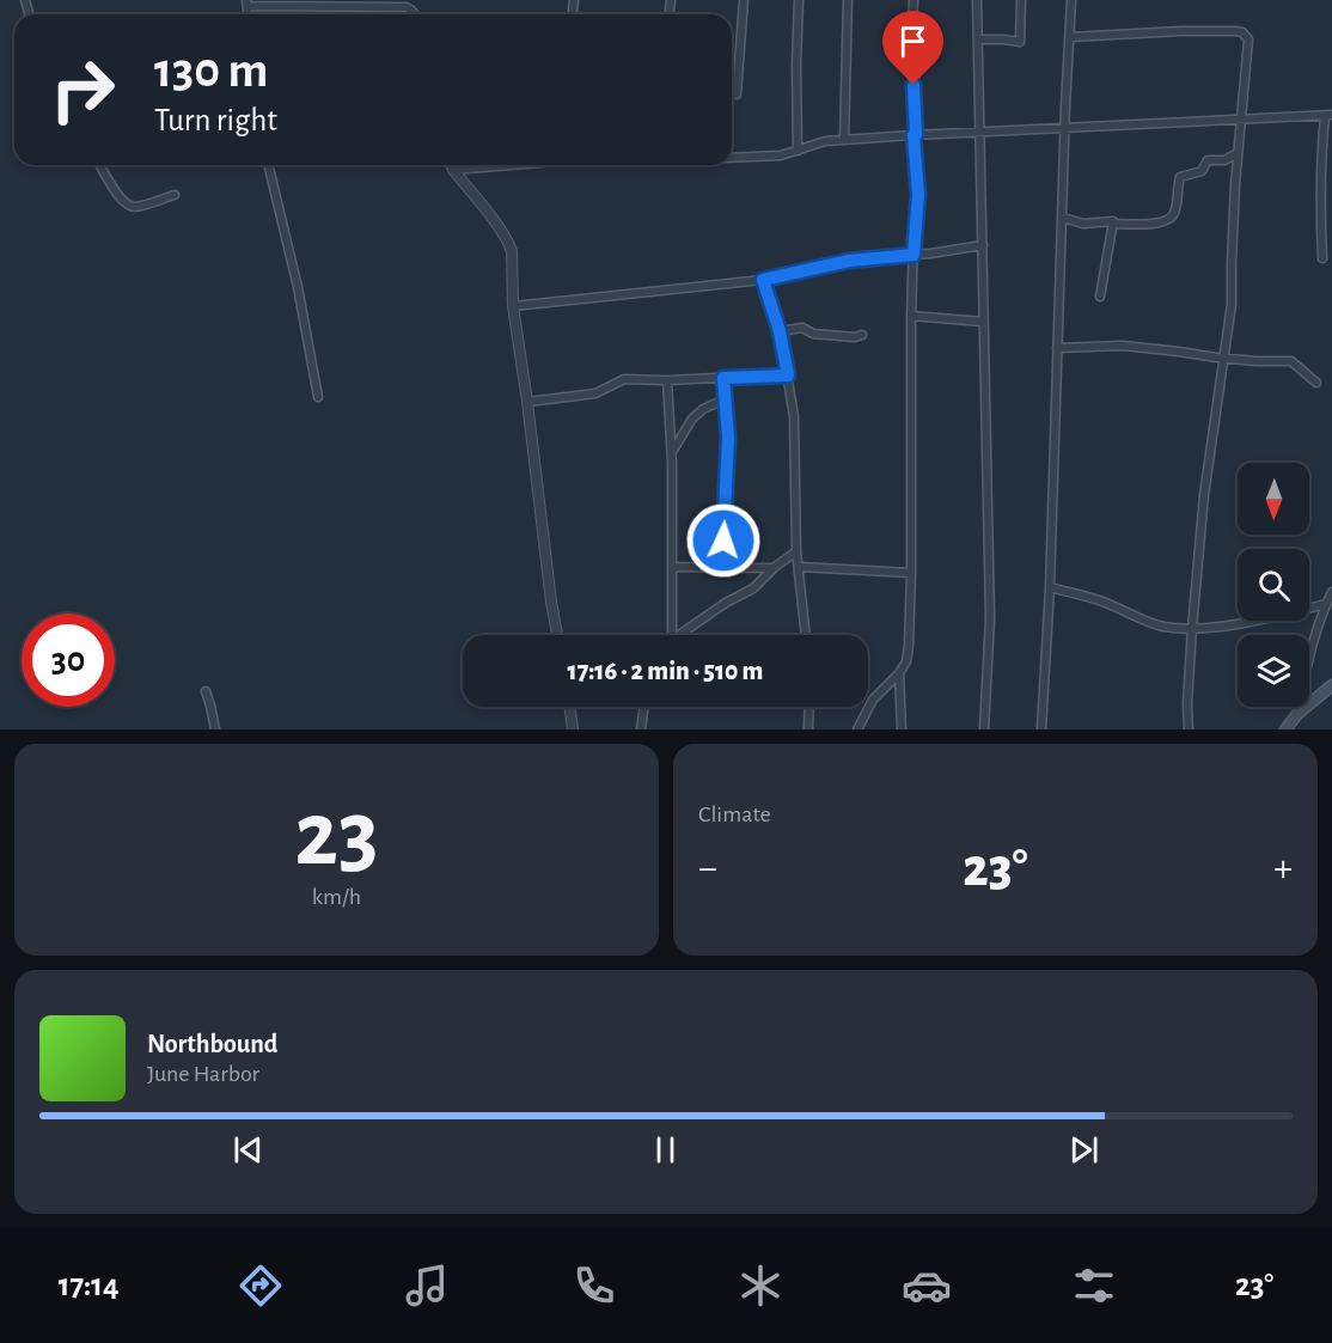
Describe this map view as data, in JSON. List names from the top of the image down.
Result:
{
  "north": "bottom",
  "page": {
    "turn": ["130 m", "Turn right"],
    "limit": "30",
    "trip": "17:16 · 2 min · 510 m",
    "tile": [
      ["23", "km/h"],
      "Climate"
    ],
    "heat": ["−", "23°", "+"],
    "song": ["Northbound", "June Harbor"],
    "tabs": ["17:14", "23°"]
  }
}
